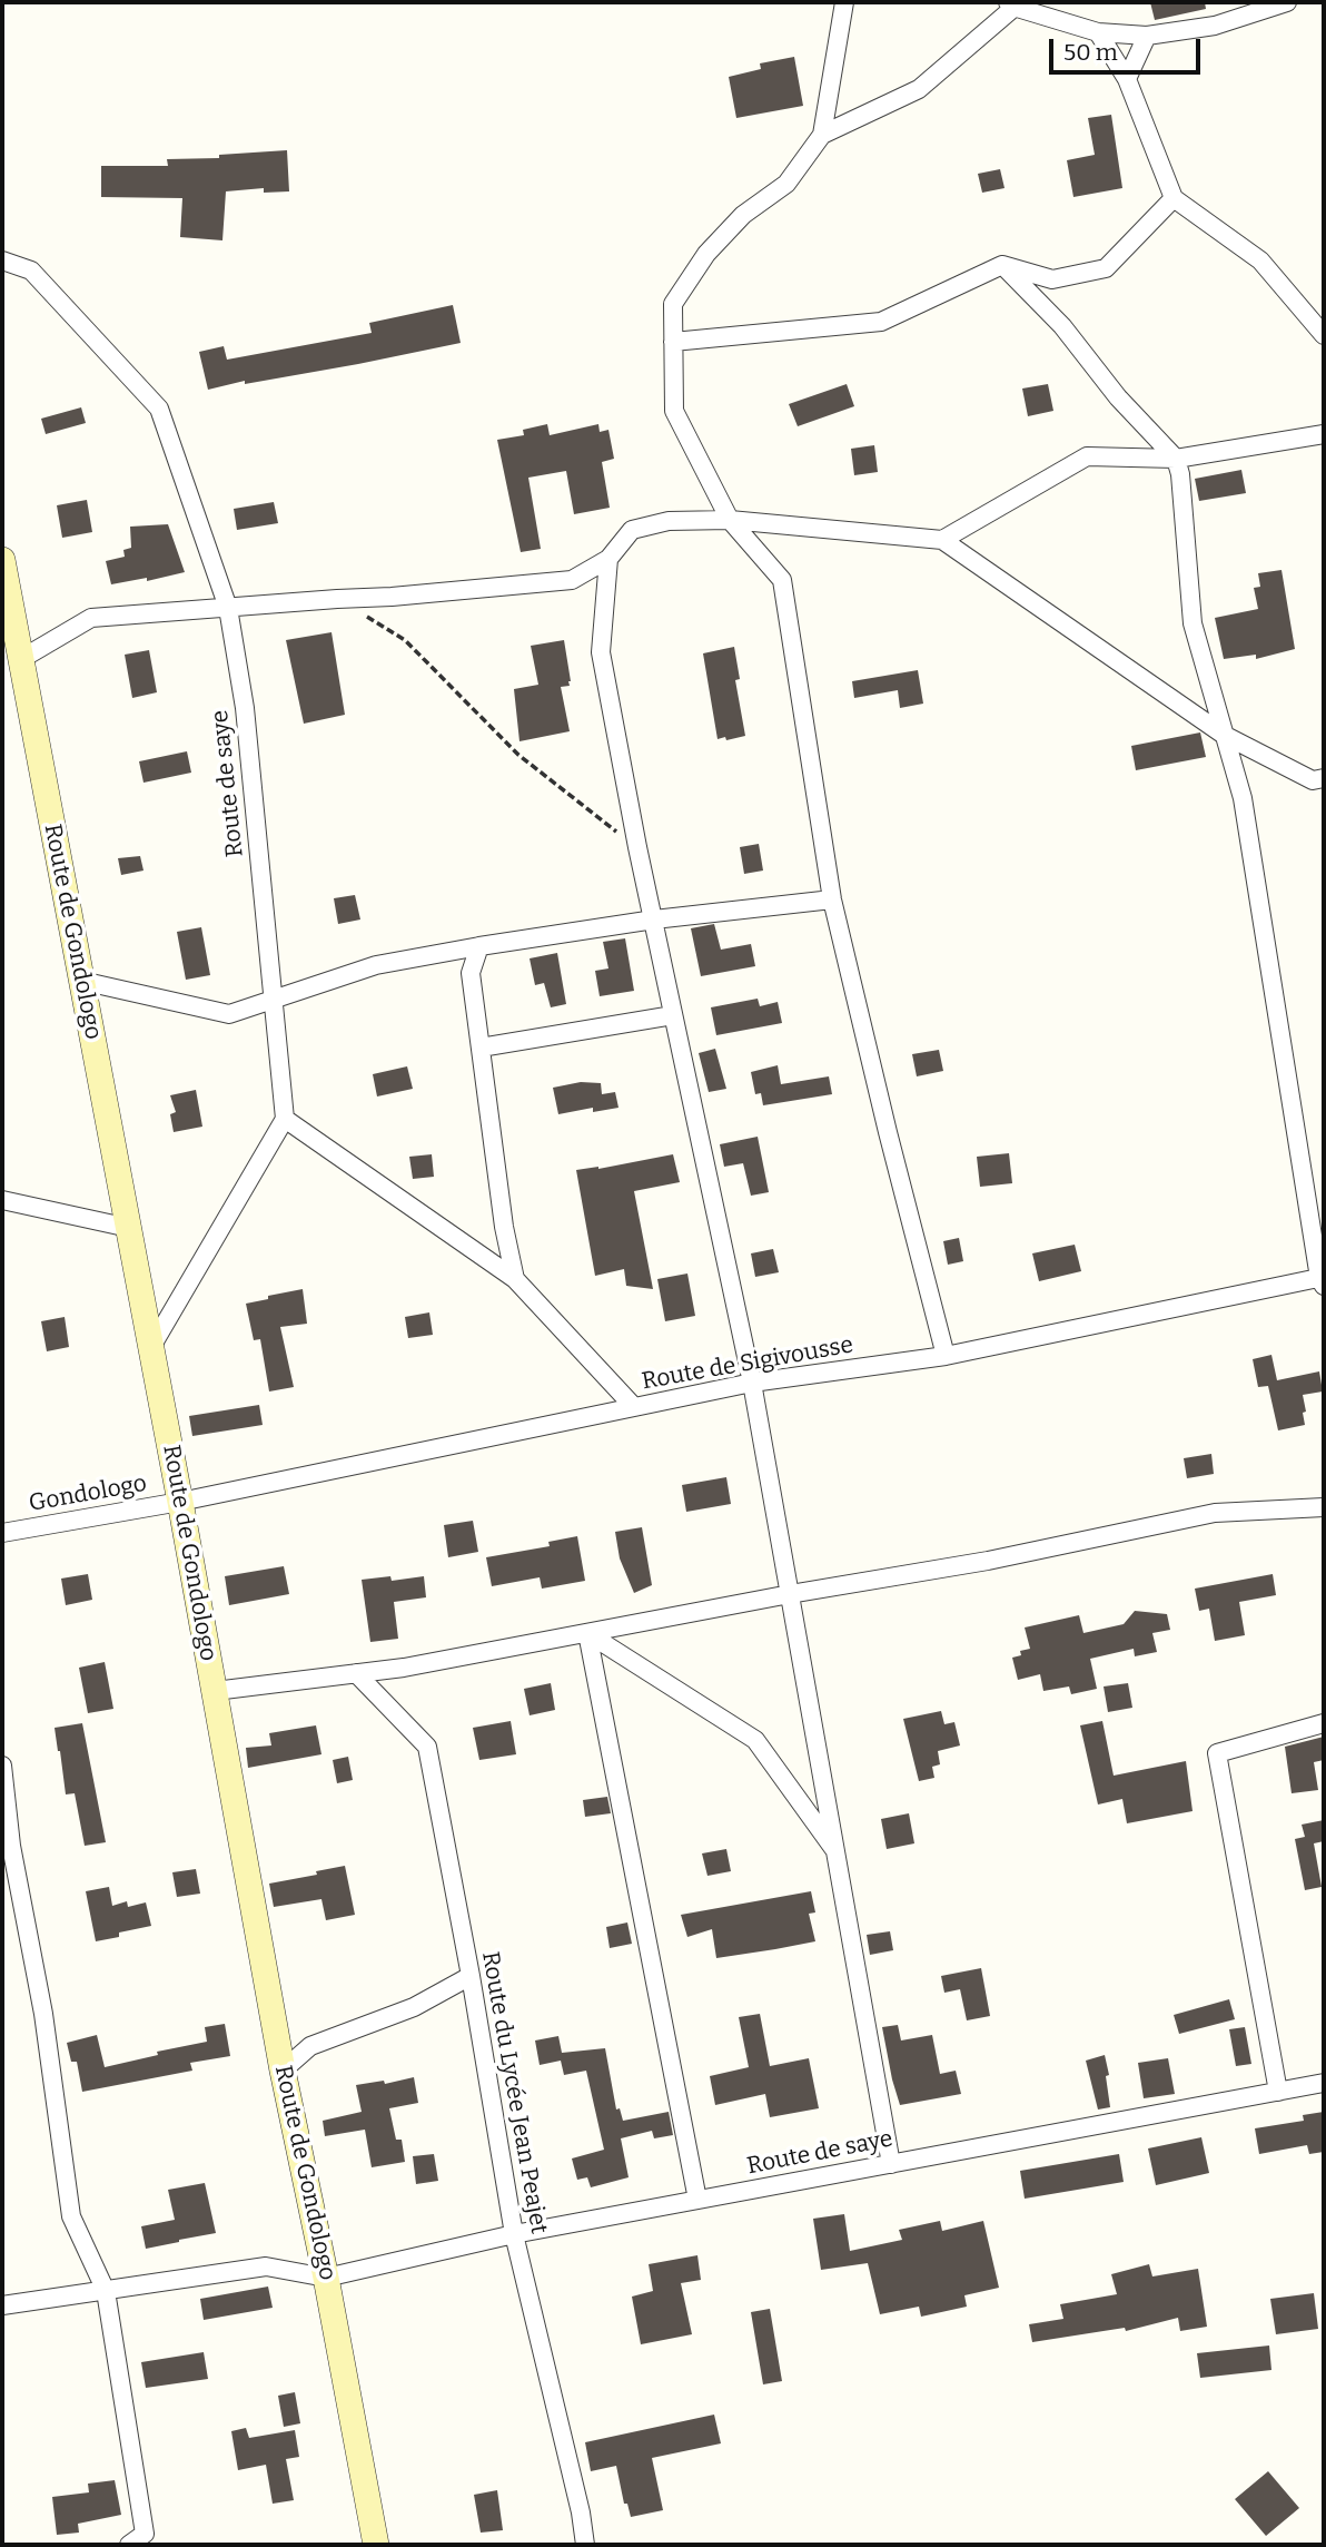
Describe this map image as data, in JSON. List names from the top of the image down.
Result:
{
  "streets": {
    "street": [
      "Route de saye",
      "Route de Gondologo",
      "Route de Sigivousse",
      "Gondologo",
      "Route du Lycée Jean Peajet"
    ]
  },
  "crossings": [
    ["Route de saye", "Route de Gondologo"],
    ["Route de saye", "Route du Lycée Jean Peajet"],
    ["Route de Gondologo", "Route de Sigivousse"],
    ["Route de Gondologo", "Gondologo"],
    ["Route de Sigivousse", "Gondologo"]
  ],
  "scale_bar": "50 m"
}
